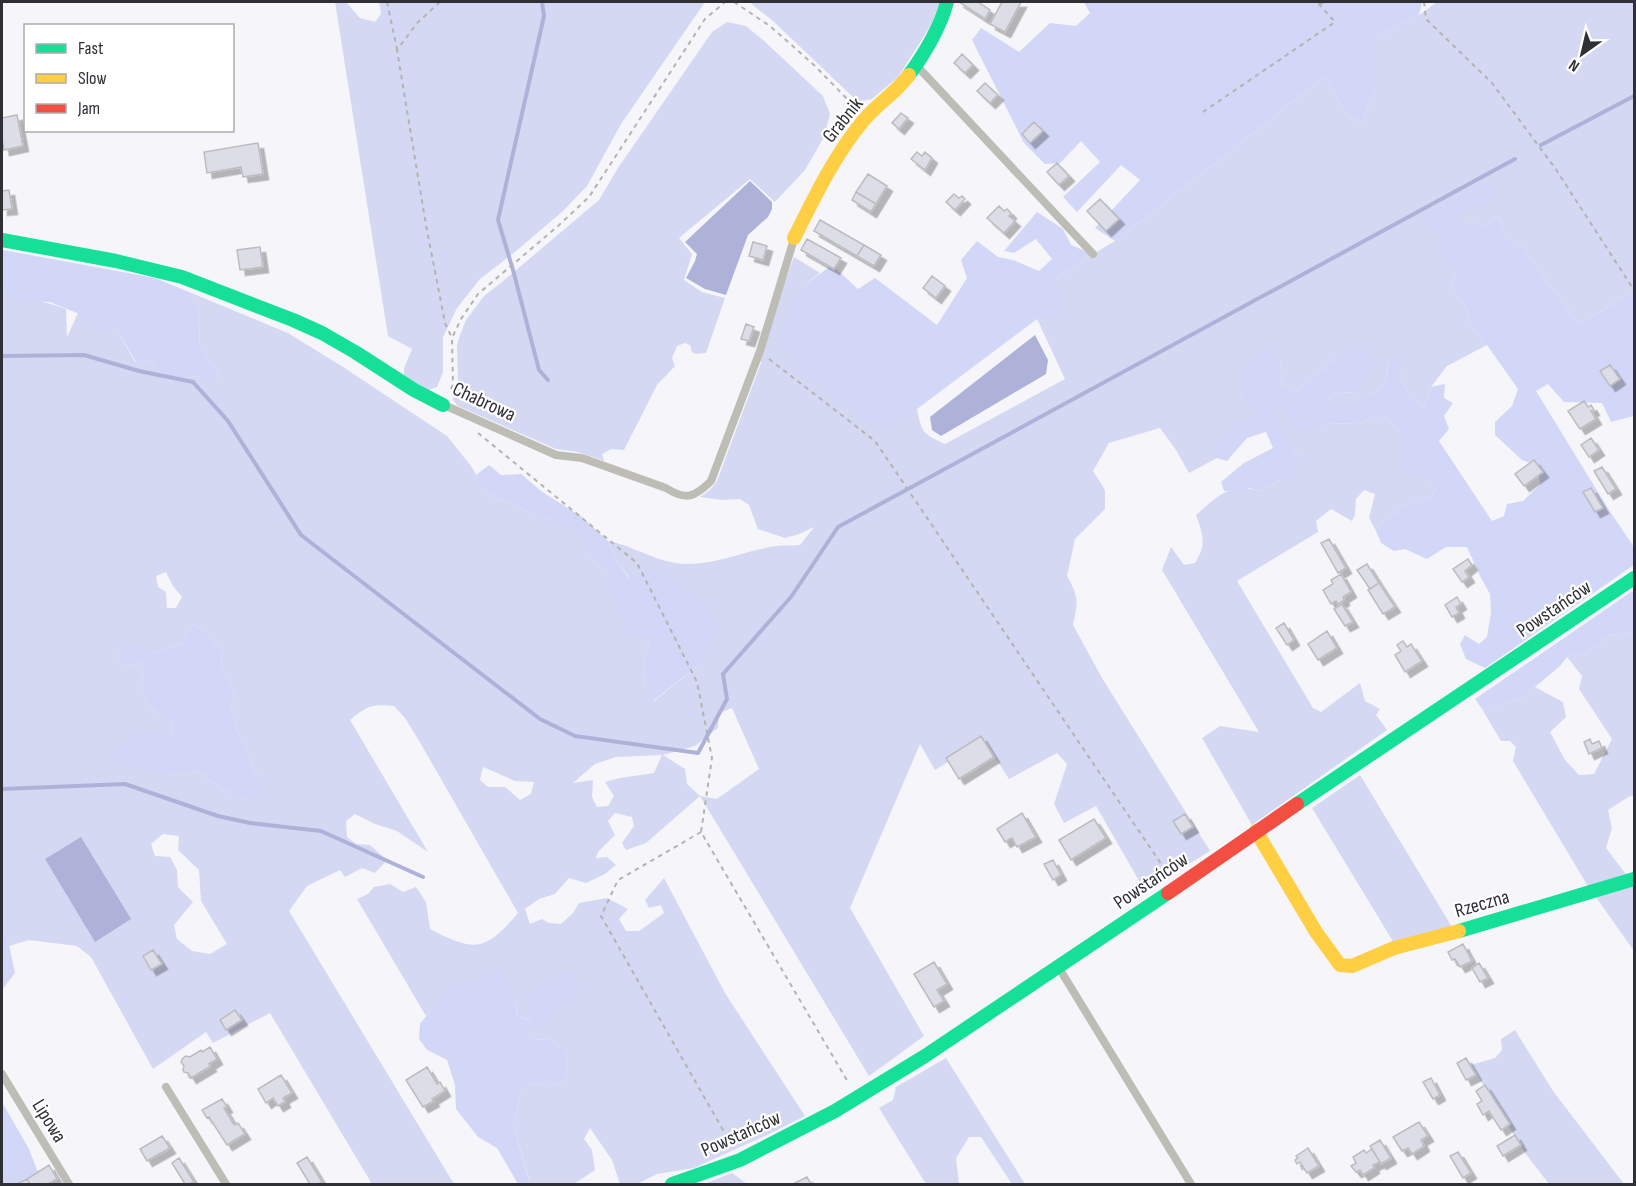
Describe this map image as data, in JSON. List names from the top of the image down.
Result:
{
  "streets": {
    "street": [
      "Grabnik",
      "Chabrowa",
      "Powstańców",
      "Rzeczna"
    ],
    "lane": ["Lipowa"]
  },
  "crossings": [
    ["Grabnik", "Chabrowa"],
    ["Powstańców", "Rzeczna"]
  ],
  "legend": ["Fast", "Slow", "Jam"],
  "north": "bottom left"
}
